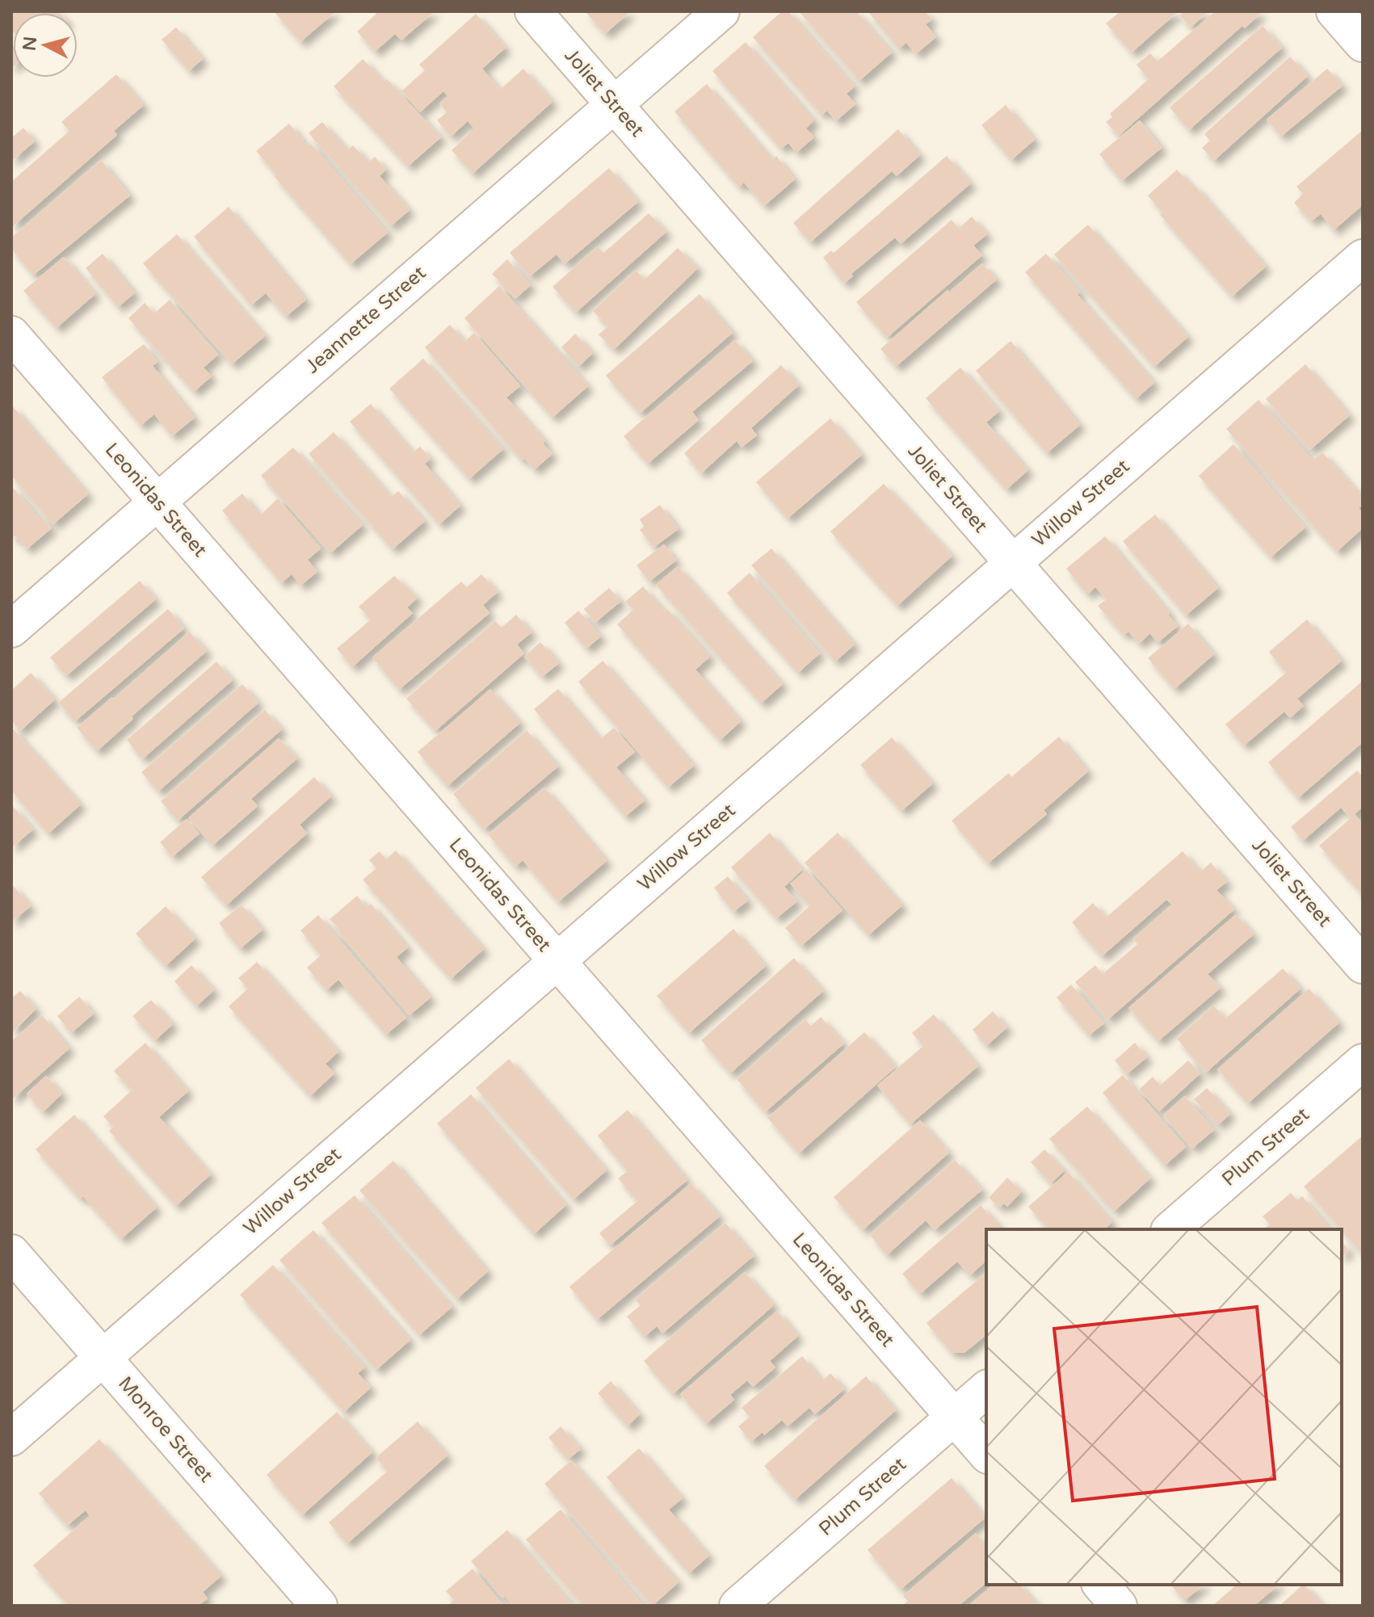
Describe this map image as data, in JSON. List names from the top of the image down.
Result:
{
  "streets": {
    "street": [
      "Joliet Street",
      "Jeannette Street",
      "Leonidas Street",
      "Willow Street",
      "Plum Street",
      "Monroe Street"
    ]
  },
  "crossings": [
    ["Joliet Street", "Jeannette Street"],
    ["Joliet Street", "Willow Street"],
    ["Jeannette Street", "Leonidas Street"],
    ["Leonidas Street", "Willow Street"],
    ["Leonidas Street", "Plum Street"],
    ["Willow Street", "Monroe Street"]
  ],
  "north": "left"
}
